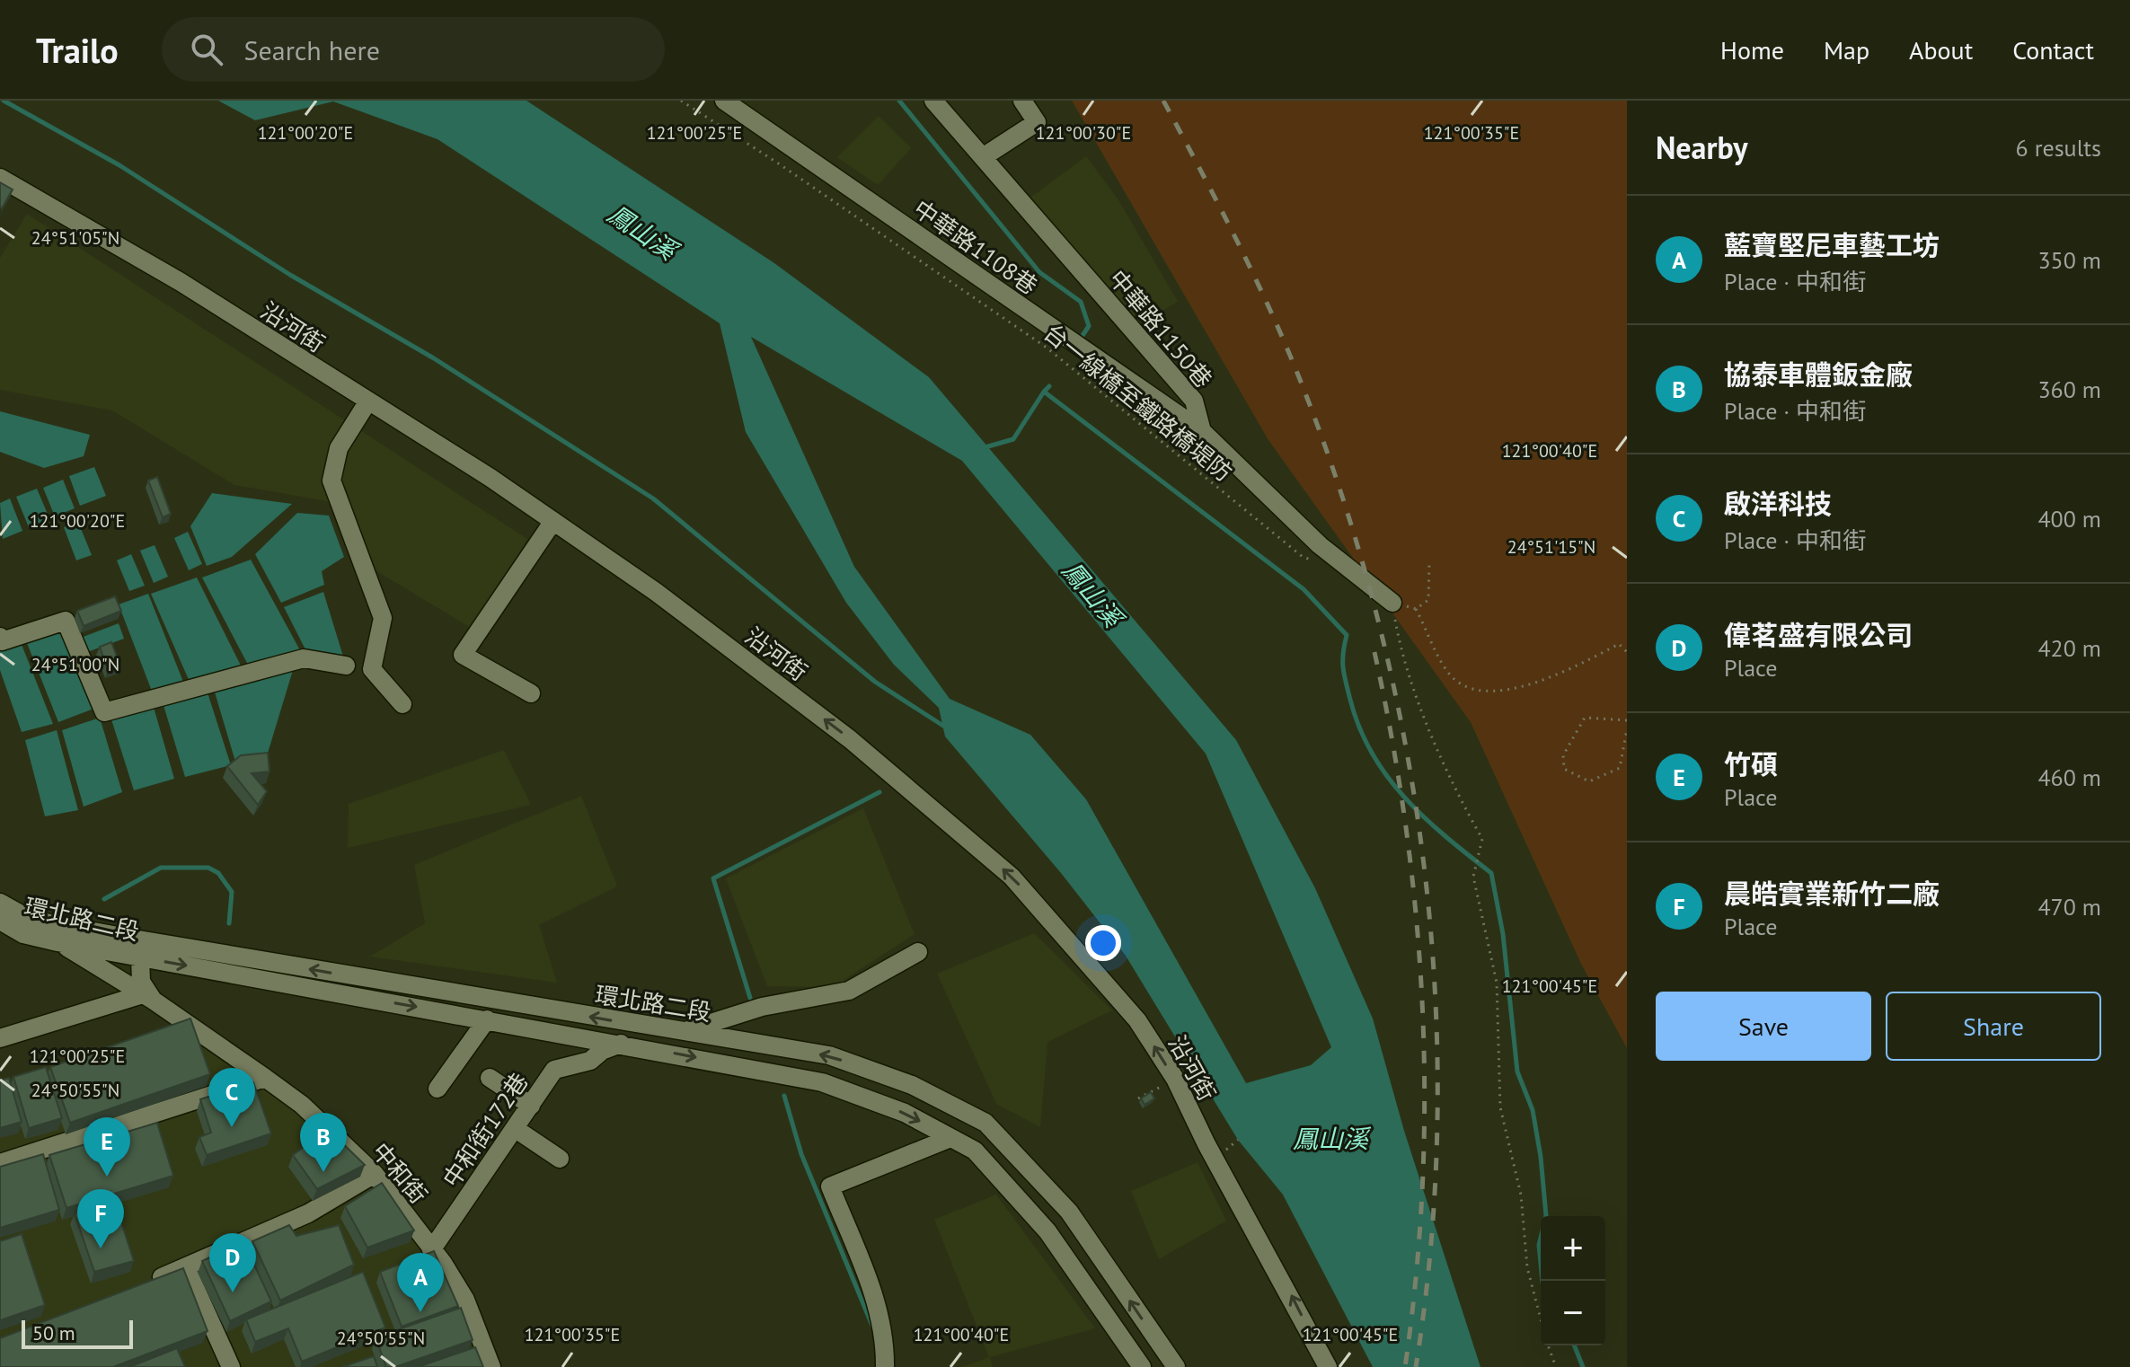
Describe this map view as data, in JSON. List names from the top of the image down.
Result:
{
  "streets": {
    "street": [
      "中華路1108巷",
      "沿河街",
      "中華路1150巷",
      "環北路二段",
      "中和街172巷",
      "中和街"
    ],
    "path": ["台一線橋至鐵路橋堤防"]
  },
  "crossings": [
    ["中華路1108巷", "中華路1150巷"],
    ["環北路二段", "中和街172巷"],
    ["環北路二段", "中和街"],
    ["中和街172巷", "中和街"]
  ],
  "one_way": ["沿河街"],
  "water": ["鳳山溪"],
  "scale_bar": "50 m",
  "page": {
    "header": "Trailo",
    "search": "Search here",
    "nav": [
      "Home",
      "Map",
      "About",
      "Contact"
    ],
    "heading": ["Nearby", "6 results"],
    "list": [
      {
        "mark": "A",
        "name": "藍寶堅尼車藝工坊",
        "note": "Place · 中和街",
        "value": "350 m"
      },
      {
        "mark": "B",
        "name": "協泰車體鈑金廠",
        "note": "Place · 中和街",
        "value": "360 m"
      },
      {
        "mark": "C",
        "name": "啟洋科技",
        "note": "Place · 中和街",
        "value": "400 m"
      },
      {
        "mark": "D",
        "name": "偉茗盛有限公司",
        "note": "Place",
        "value": "420 m"
      },
      {
        "mark": "E",
        "name": "竹碩",
        "note": "Place",
        "value": "460 m"
      },
      {
        "mark": "F",
        "name": "晨皓實業新竹二廠",
        "note": "Place",
        "value": "470 m"
      }
    ],
    "buttons": ["Save", "Share"],
    "pins": [
      "C",
      "B",
      "E",
      "F",
      "D",
      "A"
    ],
    "map_buttons": ["+", "−"],
    "scale": "50 m"
  },
  "coordinates": [
    "121°00'20\"E",
    "121°00'25\"E",
    "121°00'30\"E",
    "121°00'35\"E",
    "24°51'05\"N",
    "121°00'40\"E",
    "24°51'15\"N",
    "24°51'00\"N",
    "121°00'45\"E",
    "24°50'55\"N"
  ]
}
